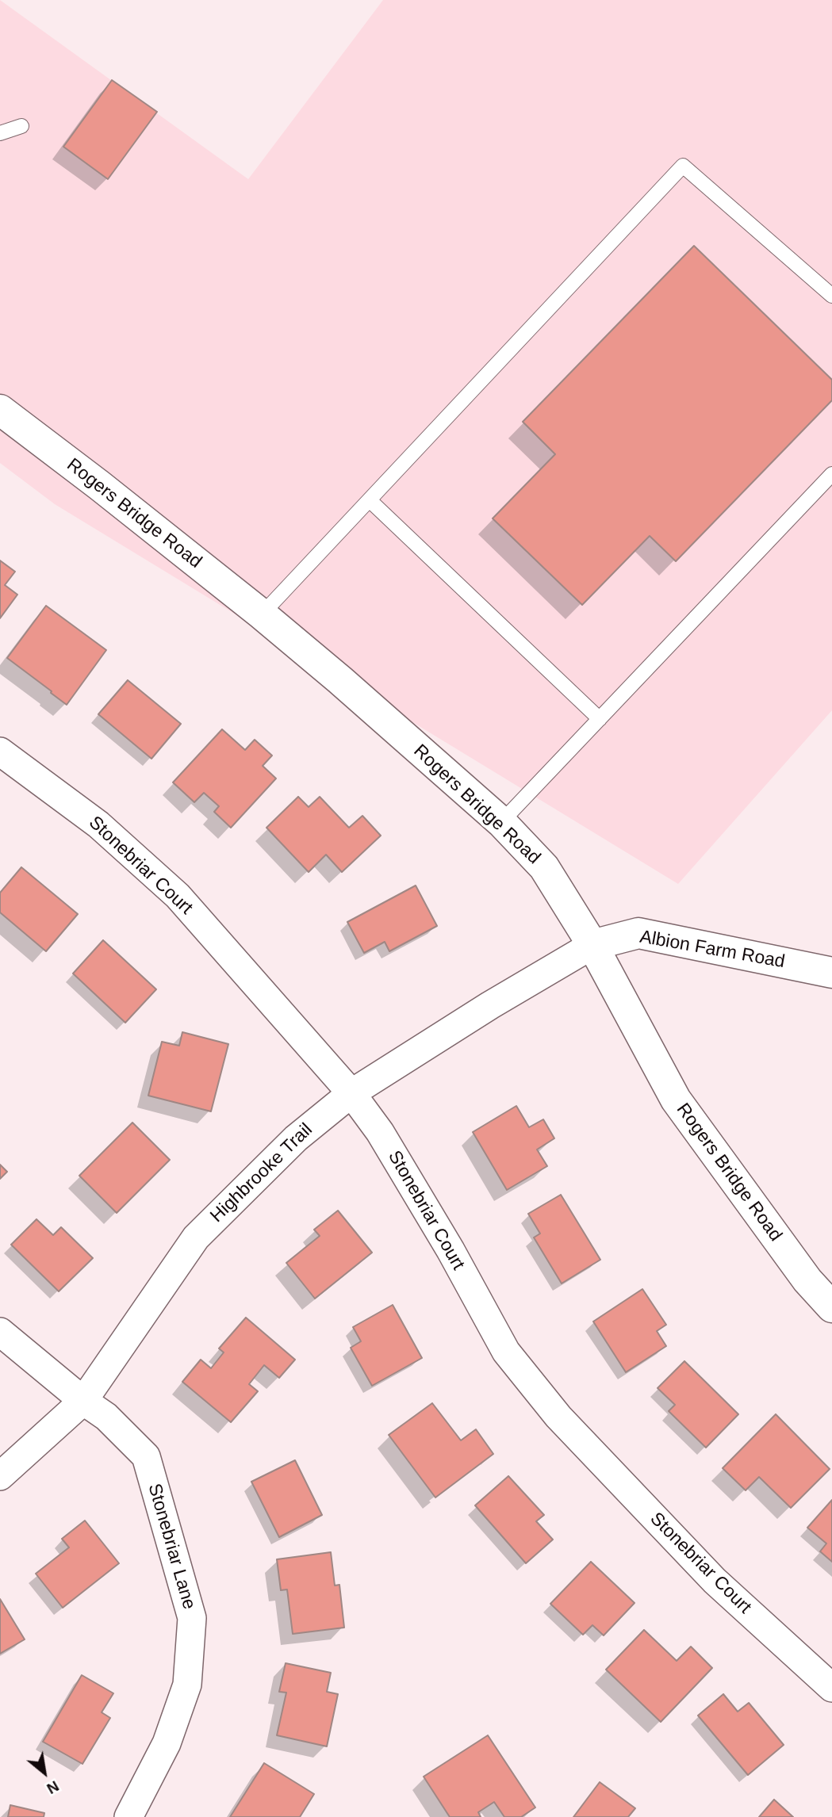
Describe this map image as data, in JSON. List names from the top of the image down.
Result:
{
  "streets": {
    "street": [
      "Rogers Bridge Road",
      "Stonebriar Court",
      "Albion Farm Road",
      "Highbrooke Trail",
      "Stonebriar Lane"
    ]
  },
  "crossings": [
    ["Rogers Bridge Road", "Albion Farm Road"],
    ["Rogers Bridge Road", "Highbrooke Trail"],
    ["Stonebriar Court", "Highbrooke Trail"],
    ["Albion Farm Road", "Highbrooke Trail"],
    ["Highbrooke Trail", "Stonebriar Lane"]
  ],
  "north": "bottom right"
}
